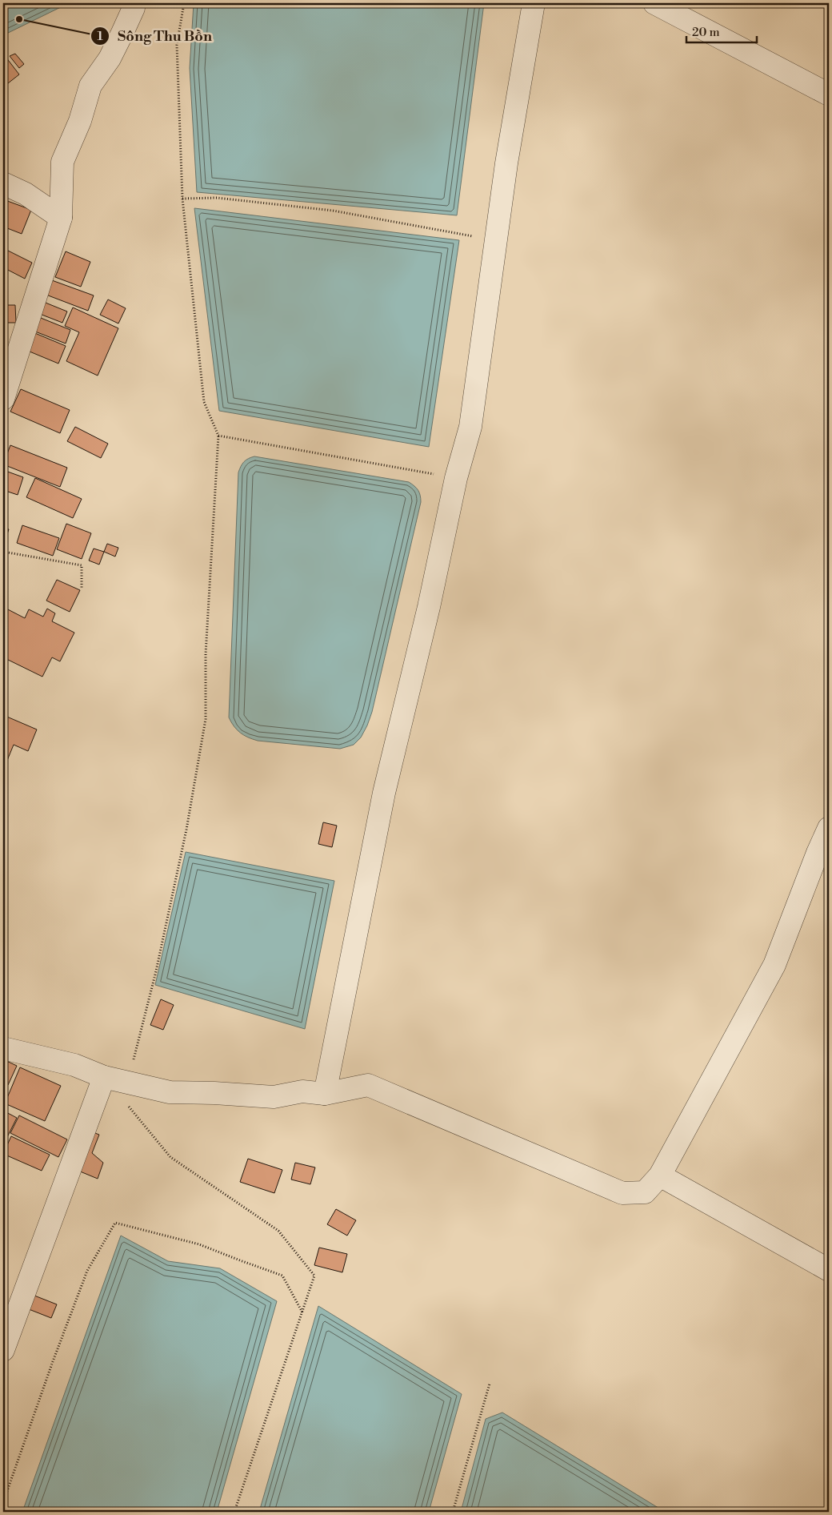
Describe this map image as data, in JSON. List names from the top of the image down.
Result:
{
  "places": ["Sông Thu Bồn"],
  "scale_bar": "20 m"
}
